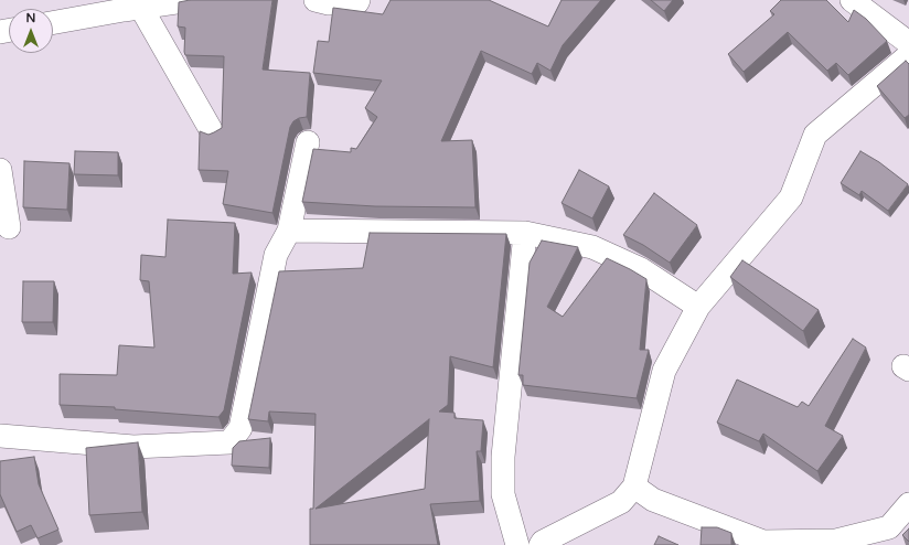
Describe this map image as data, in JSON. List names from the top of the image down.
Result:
{
  "north": "top"
}
